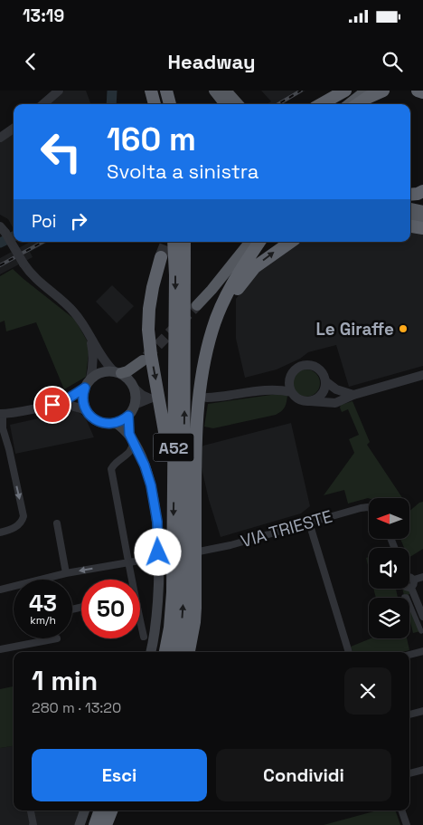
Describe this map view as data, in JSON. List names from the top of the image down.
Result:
{
  "streets": {
    "highway": ["A52"],
    "street": ["VIA TRIESTE"]
  },
  "places": ["Le Giraffe"],
  "north": "left",
  "page": {
    "status": "13:19",
    "header": "Headway",
    "turn": ["160 m", "Svolta a sinistra"],
    "then": "Poi",
    "speed": "43 km/h",
    "limit": "50",
    "heading": ["1 min", "280 m · 13:20"],
    "buttons": ["Esci", "Condividi"]
  }
}
